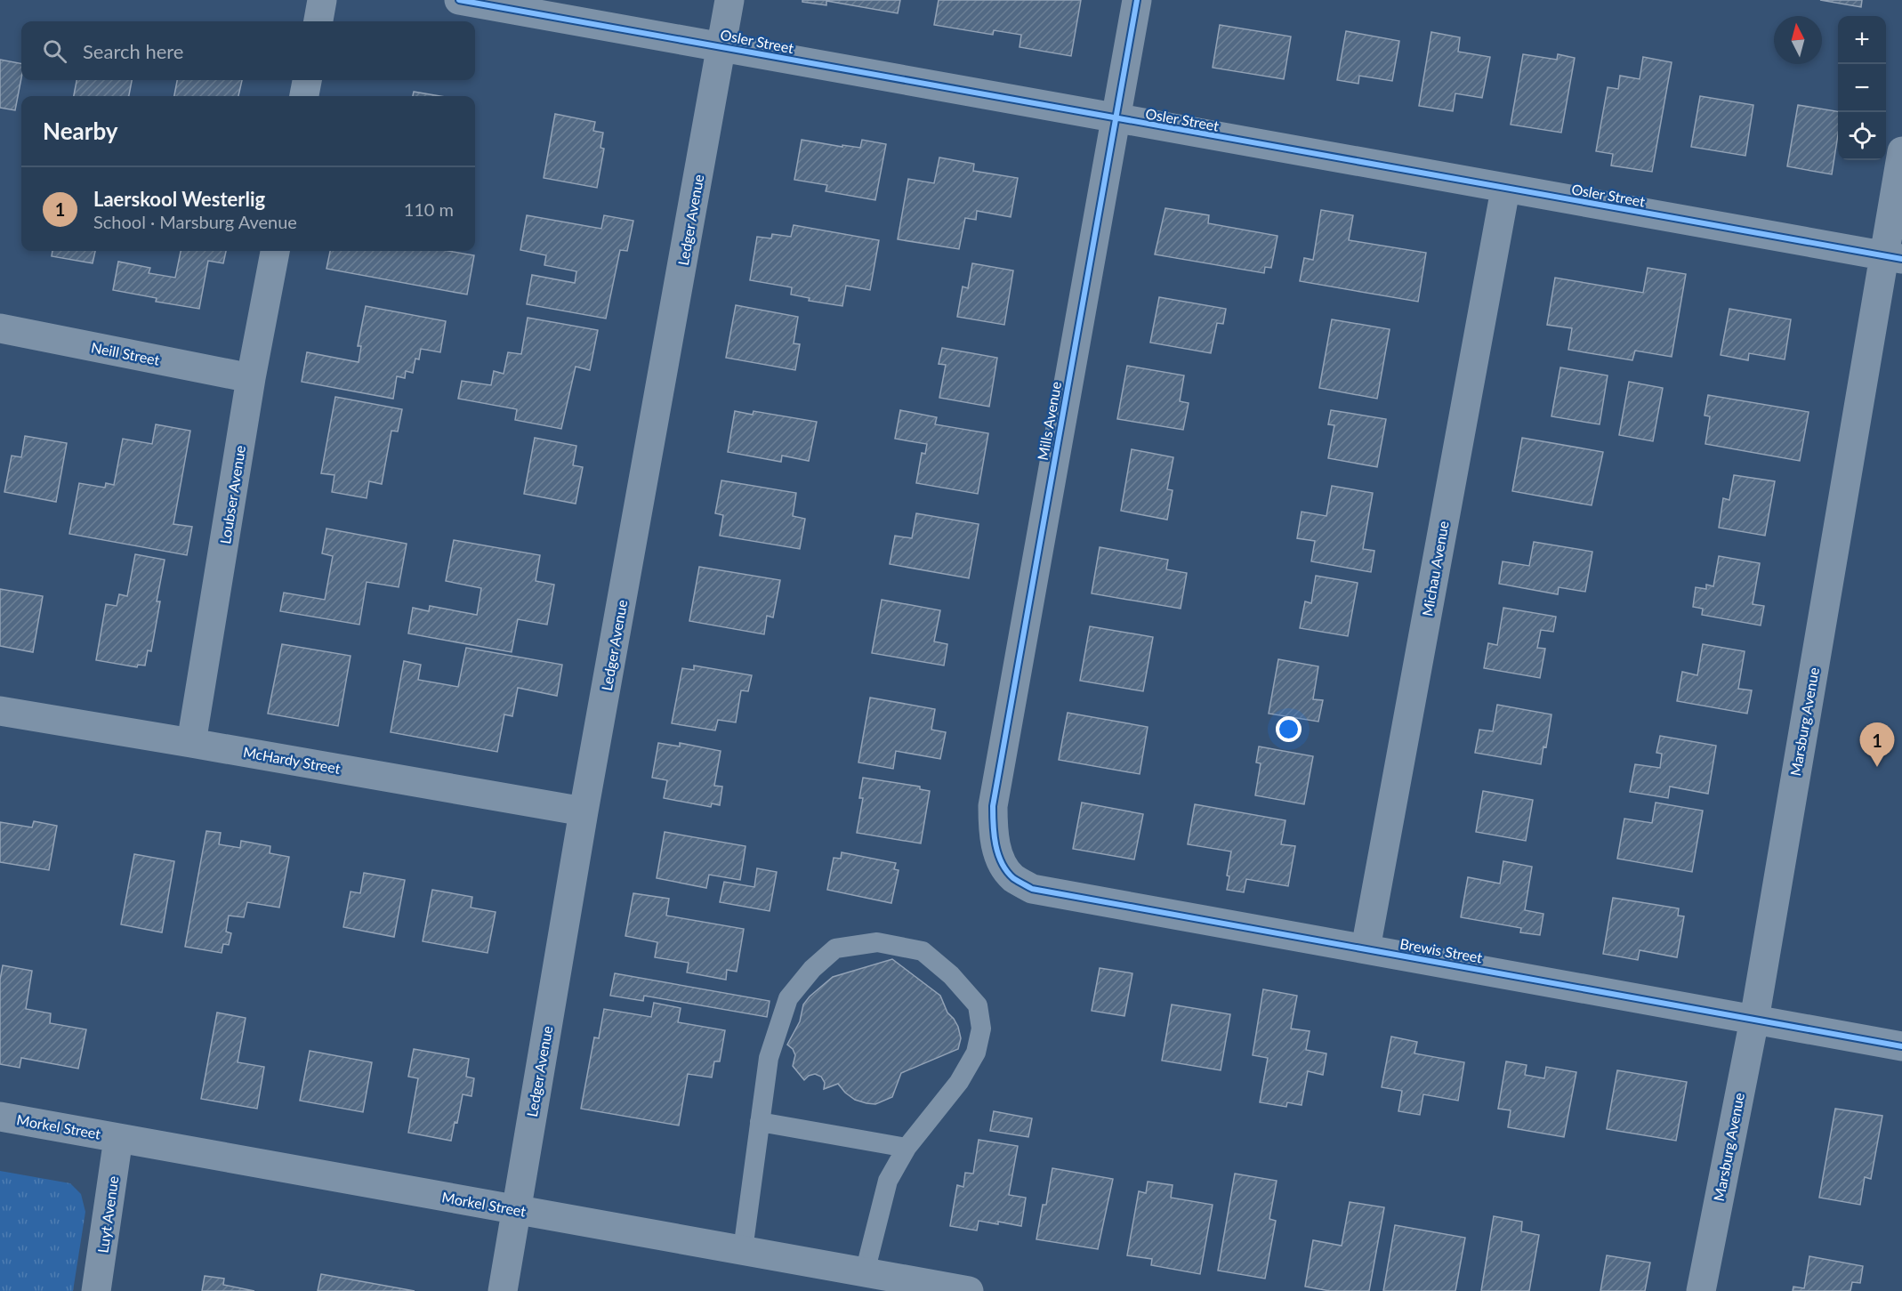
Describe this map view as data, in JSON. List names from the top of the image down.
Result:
{
  "streets": {
    "street": [
      "Osler Street",
      "Ledger Avenue",
      "Neill Street",
      "Mills Avenue",
      "Loubser Avenue",
      "Michau Avenue",
      "Marsburg Avenue",
      "McHardy Street",
      "Brewis Street",
      "Morkel Street",
      "Luyt Avenue"
    ]
  },
  "crossings": [
    ["Osler Street", "Ledger Avenue"],
    ["Osler Street", "Mills Avenue"],
    ["Osler Street", "Michau Avenue"],
    ["Osler Street", "Marsburg Avenue"],
    ["Ledger Avenue", "McHardy Street"],
    ["Ledger Avenue", "Morkel Street"],
    ["Neill Street", "Loubser Avenue"],
    ["Mills Avenue", "Brewis Street"],
    ["Loubser Avenue", "McHardy Street"],
    ["Michau Avenue", "Brewis Street"],
    ["Marsburg Avenue", "Brewis Street"],
    ["Morkel Street", "Luyt Avenue"]
  ],
  "north": "top",
  "page": {
    "map_buttons": ["+", "−"],
    "search": "Search here",
    "heading": "Nearby",
    "list": [
      {
        "mark": "1",
        "name": "Laerskool Westerlig",
        "note": "School · Marsburg Avenue",
        "value": "110 m"
      }
    ],
    "pins": "1"
  }
}
